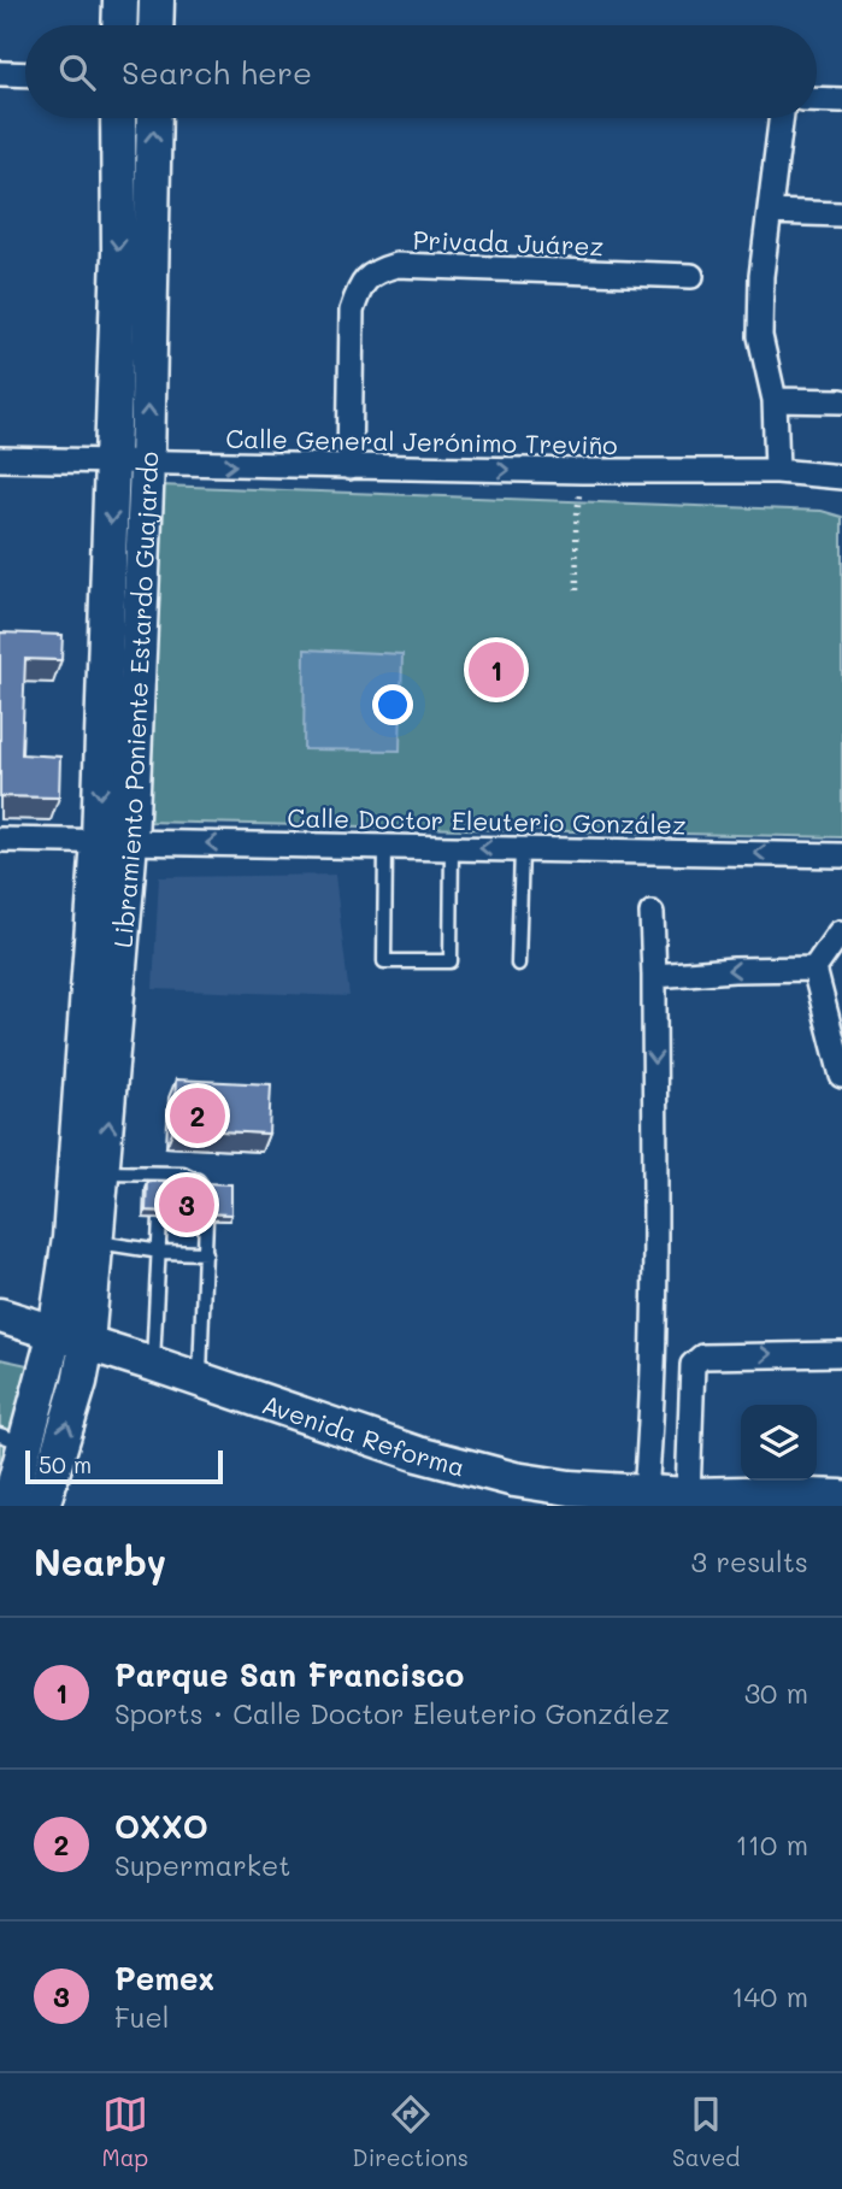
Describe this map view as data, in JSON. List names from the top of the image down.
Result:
{
  "streets": {
    "street": [
      "Privada Juárez",
      "Calle General Jerónimo Treviño",
      "Libramiento Poniente Estardo Guajardo",
      "Calle Doctor Eleuterio González",
      "Avenida Reforma"
    ]
  },
  "crossings": [
    ["Privada Juárez", "Calle General Jerónimo Treviño"],
    ["Calle General Jerónimo Treviño", "Libramiento Poniente Estardo Guajardo"],
    ["Libramiento Poniente Estardo Guajardo", "Calle Doctor Eleuterio González"]
  ],
  "one_way": ["Calle General Jerónimo Treviño", "Calle Doctor Eleuterio González"],
  "scale_bar": "50 m",
  "page": {
    "search": "Search here",
    "pins": ["1", "2", "3"],
    "scale": "50 m",
    "heading": ["Nearby", "3 results"],
    "list": [
      {
        "mark": "1",
        "name": "Parque San Francisco",
        "note": "Sports · Calle Doctor Eleuterio González",
        "value": "30 m"
      },
      {
        "mark": "2",
        "name": "OXXO",
        "note": "Supermarket",
        "value": "110 m"
      },
      {
        "mark": "3",
        "name": "Pemex",
        "note": "Fuel",
        "value": "140 m"
      }
    ],
    "nav": ["Map", "Directions", "Saved"]
  }
}
